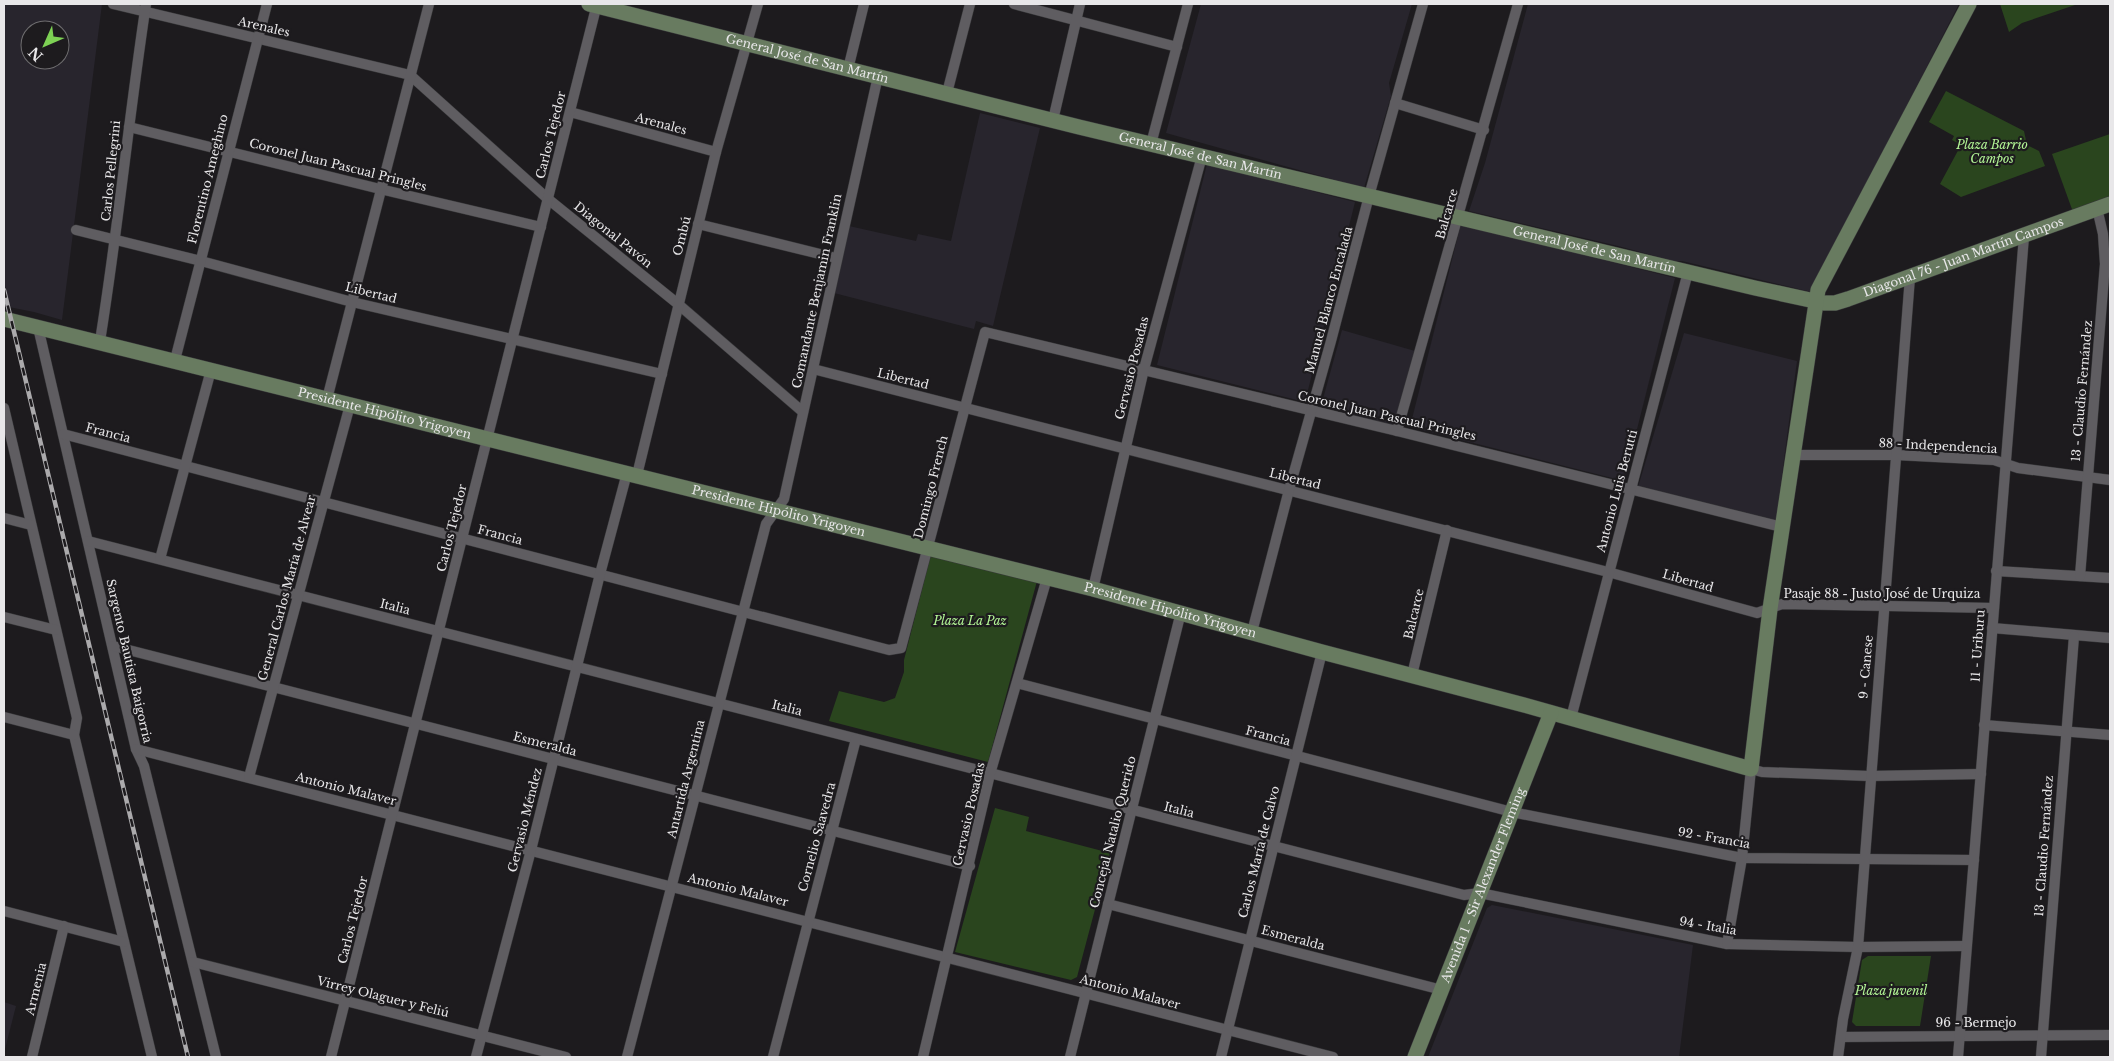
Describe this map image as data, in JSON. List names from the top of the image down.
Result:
{
  "streets": {
    "street": [
      "Arenales",
      "General José de San Martín",
      "Carlos Tejedor",
      "Coronel Juan Pascual Pringles",
      "Carlos Pellegrini",
      "Florentino Ameghino",
      "Balcarce",
      "Diagonal Pavón",
      "Ombú",
      "Diagonal 76 - Juan Martín Campos",
      "Comandante Benjamin Franklin",
      "Libertad",
      "Manuel Blanco Encalada",
      "Gervasio Posadas",
      "13 - Claudio Fernández",
      "Presidente Hipólito Yrigoyen",
      "Francia",
      "88 - Independencia",
      "Domingo French",
      "Antonio Luis Berutti",
      "General Carlos María de Alvear",
      "Pasaje 88 - Justo José de Urquiza",
      "Italia",
      "11 - Uriburu",
      "Sargento Bautista Baigorria",
      "9 - Canese",
      "Esmeralda",
      "Antartida Argentina",
      "Antonio Malaver",
      "Gervasio Méndez",
      "Concejal Natalio Querido",
      "Cornelio Saavedra",
      "92 - Francia",
      "Carlos María de Calvo",
      "Avenida 1 - Sir Alexander Fleming",
      "94 - Italia",
      "Armenia",
      "Virrey Olaguer y Feliú",
      "96 - Bermejo"
    ]
  },
  "crossings": [
    ["Arenales", "Carlos Tejedor"],
    ["Arenales", "Carlos Pellegrini"],
    ["Arenales", "Florentino Ameghino"],
    ["Arenales", "Diagonal Pavón"],
    ["Arenales", "Ombú"],
    ["General José de San Martín", "Carlos Tejedor"],
    ["General José de San Martín", "Balcarce"],
    ["General José de San Martín", "Ombú"],
    ["General José de San Martín", "Diagonal 76 - Juan Martín Campos"],
    ["General José de San Martín", "Comandante Benjamin Franklin"],
    ["General José de San Martín", "Manuel Blanco Encalada"],
    ["General José de San Martín", "Gervasio Posadas"],
    ["General José de San Martín", "Antonio Luis Berutti"],
    ["Carlos Tejedor", "Coronel Juan Pascual Pringles"],
    ["Carlos Tejedor", "Diagonal Pavón"],
    ["Carlos Tejedor", "Libertad"],
    ["Carlos Tejedor", "Presidente Hipólito Yrigoyen"],
    ["Carlos Tejedor", "Francia"],
    ["Carlos Tejedor", "Italia"],
    ["Carlos Tejedor", "Esmeralda"],
    ["Carlos Tejedor", "Antonio Malaver"],
    ["Carlos Tejedor", "Virrey Olaguer y Feliú"],
    ["Coronel Juan Pascual Pringles", "Carlos Pellegrini"],
    ["Coronel Juan Pascual Pringles", "Florentino Ameghino"],
    ["Coronel Juan Pascual Pringles", "Balcarce"],
    ["Coronel Juan Pascual Pringles", "Manuel Blanco Encalada"],
    ["Coronel Juan Pascual Pringles", "Gervasio Posadas"],
    ["Coronel Juan Pascual Pringles", "Domingo French"],
    ["Coronel Juan Pascual Pringles", "Antonio Luis Berutti"],
    ["Carlos Pellegrini", "Libertad"],
    ["Carlos Pellegrini", "Presidente Hipólito Yrigoyen"],
    ["Florentino Ameghino", "Libertad"],
    ["Florentino Ameghino", "Presidente Hipólito Yrigoyen"],
    ["Balcarce", "Libertad"],
    ["Balcarce", "Presidente Hipólito Yrigoyen"],
    ["Diagonal Pavón", "Ombú"],
    ["Diagonal Pavón", "Comandante Benjamin Franklin"],
    ["Ombú", "Libertad"],
    ["Ombú", "Presidente Hipólito Yrigoyen"],
    ["Ombú", "Gervasio Méndez"],
    ["Diagonal 76 - Juan Martín Campos", "13 - Claudio Fernández"],
    ["Diagonal 76 - Juan Martín Campos", "11 - Uriburu"],
    ["Diagonal 76 - Juan Martín Campos", "9 - Canese"],
    ["Comandante Benjamin Franklin", "Libertad"],
    ["Comandante Benjamin Franklin", "Presidente Hipólito Yrigoyen"],
    ["Comandante Benjamin Franklin", "Antartida Argentina"],
    ["Libertad", "Manuel Blanco Encalada"],
    ["Libertad", "Gervasio Posadas"],
    ["Libertad", "Domingo French"],
    ["Libertad", "Antonio Luis Berutti"],
    ["Libertad", "Pasaje 88 - Justo José de Urquiza"],
    ["Manuel Blanco Encalada", "Presidente Hipólito Yrigoyen"],
    ["Gervasio Posadas", "Presidente Hipólito Yrigoyen"],
    ["Gervasio Posadas", "Francia"],
    ["Gervasio Posadas", "Italia"],
    ["Gervasio Posadas", "Esmeralda"],
    ["Gervasio Posadas", "Antonio Malaver"],
    ["13 - Claudio Fernández", "88 - Independencia"],
    ["13 - Claudio Fernández", "96 - Bermejo"],
    ["Presidente Hipólito Yrigoyen", "Domingo French"],
    ["Presidente Hipólito Yrigoyen", "Antonio Luis Berutti"],
    ["Presidente Hipólito Yrigoyen", "General Carlos María de Alvear"],
    ["Presidente Hipólito Yrigoyen", "Sargento Bautista Baigorria"],
    ["Presidente Hipólito Yrigoyen", "Antartida Argentina"],
    ["Presidente Hipólito Yrigoyen", "Gervasio Méndez"],
    ["Presidente Hipólito Yrigoyen", "Concejal Natalio Querido"],
    ["Presidente Hipólito Yrigoyen", "Carlos María de Calvo"],
    ["Presidente Hipólito Yrigoyen", "Avenida 1 - Sir Alexander Fleming"],
    ["Francia", "Domingo French"],
    ["Francia", "General Carlos María de Alvear"],
    ["Francia", "Sargento Bautista Baigorria"],
    ["Francia", "Antartida Argentina"],
    ["Francia", "Gervasio Méndez"],
    ["Francia", "Concejal Natalio Querido"],
    ["Francia", "92 - Francia"],
    ["Francia", "Carlos María de Calvo"],
    ["Francia", "Avenida 1 - Sir Alexander Fleming"],
    ["88 - Independencia", "11 - Uriburu"],
    ["88 - Independencia", "9 - Canese"],
    ["General Carlos María de Alvear", "Italia"],
    ["General Carlos María de Alvear", "Esmeralda"],
    ["General Carlos María de Alvear", "Antonio Malaver"],
    ["Pasaje 88 - Justo José de Urquiza", "11 - Uriburu"],
    ["Pasaje 88 - Justo José de Urquiza", "9 - Canese"],
    ["Italia", "Sargento Bautista Baigorria"],
    ["Italia", "Antartida Argentina"],
    ["Italia", "Gervasio Méndez"],
    ["Italia", "Concejal Natalio Querido"],
    ["Italia", "Cornelio Saavedra"],
    ["Italia", "Carlos María de Calvo"],
    ["Italia", "Avenida 1 - Sir Alexander Fleming"],
    ["Italia", "94 - Italia"],
    ["11 - Uriburu", "92 - Francia"],
    ["11 - Uriburu", "94 - Italia"],
    ["11 - Uriburu", "96 - Bermejo"],
    ["Sargento Bautista Baigorria", "Esmeralda"],
    ["Sargento Bautista Baigorria", "Antonio Malaver"],
    ["Sargento Bautista Baigorria", "Virrey Olaguer y Feliú"],
    ["9 - Canese", "92 - Francia"],
    ["9 - Canese", "94 - Italia"],
    ["9 - Canese", "96 - Bermejo"],
    ["Esmeralda", "Antartida Argentina"],
    ["Esmeralda", "Gervasio Méndez"],
    ["Esmeralda", "Concejal Natalio Querido"],
    ["Esmeralda", "Cornelio Saavedra"],
    ["Esmeralda", "Carlos María de Calvo"],
    ["Esmeralda", "Avenida 1 - Sir Alexander Fleming"],
    ["Antartida Argentina", "Antonio Malaver"],
    ["Antonio Malaver", "Gervasio Méndez"],
    ["Antonio Malaver", "Concejal Natalio Querido"],
    ["Antonio Malaver", "Cornelio Saavedra"],
    ["Antonio Malaver", "Carlos María de Calvo"],
    ["Gervasio Méndez", "Virrey Olaguer y Feliú"],
    ["92 - Francia", "Avenida 1 - Sir Alexander Fleming"],
    ["Avenida 1 - Sir Alexander Fleming", "94 - Italia"]
  ],
  "parks": ["Plaza Barrio Campos", "Plaza La Paz", "Plaza juvenil"],
  "north": "bottom left"
}
